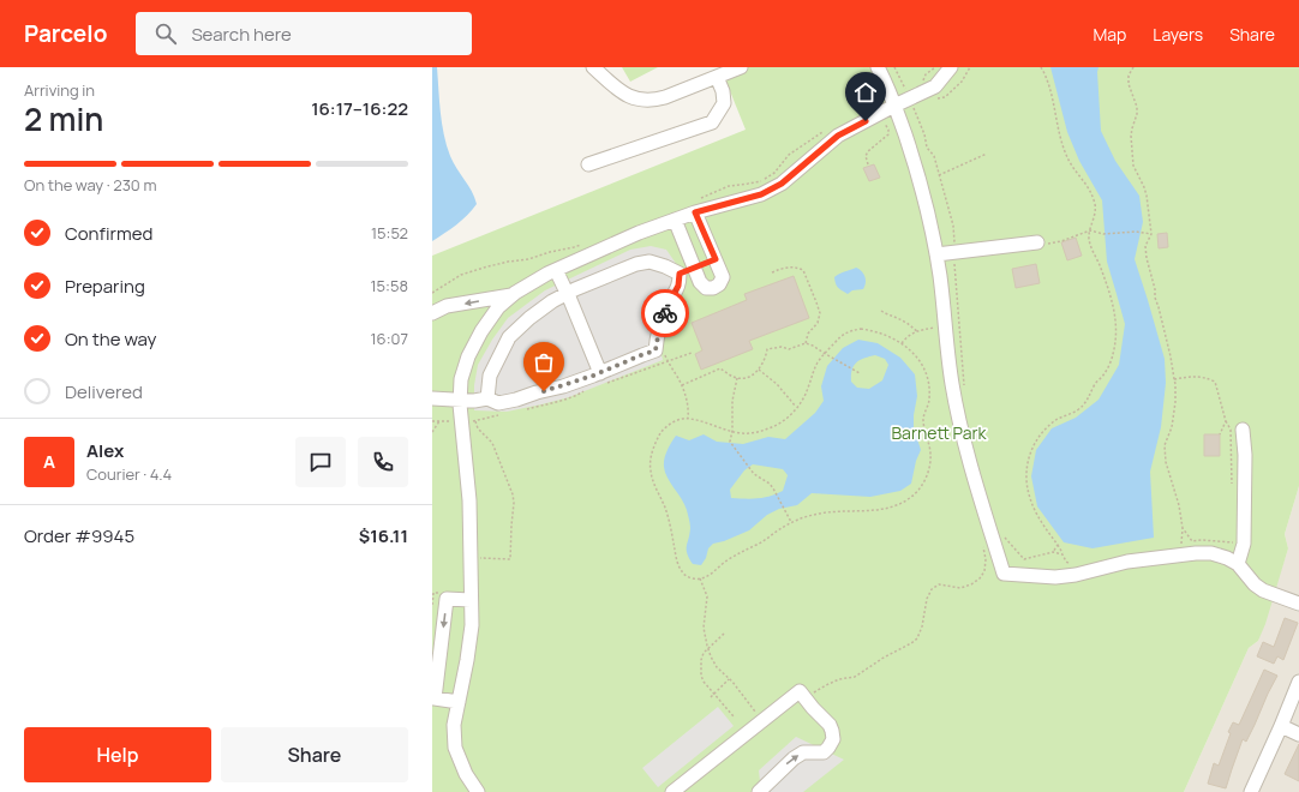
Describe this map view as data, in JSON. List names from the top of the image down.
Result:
{
  "parks": ["Barnett Park"],
  "page": {
    "header": "Parcelo",
    "search": "Search here",
    "nav": ["Map", "Layers", "Share"],
    "heading": ["2 min", "Arriving in", "16:17–16:22"],
    "panel": [
      "Alex",
      "Courier · 4.4",
      "Order #9945",
      "$16.11"
    ],
    "bar": "On the way · 230 m",
    "list": [
      ["Confirmed", "15:52"],
      ["Preparing", "15:58"],
      ["On the way", "16:07"],
      "Delivered"
    ],
    "round": "A",
    "buttons": ["Help", "Share"]
  }
}
